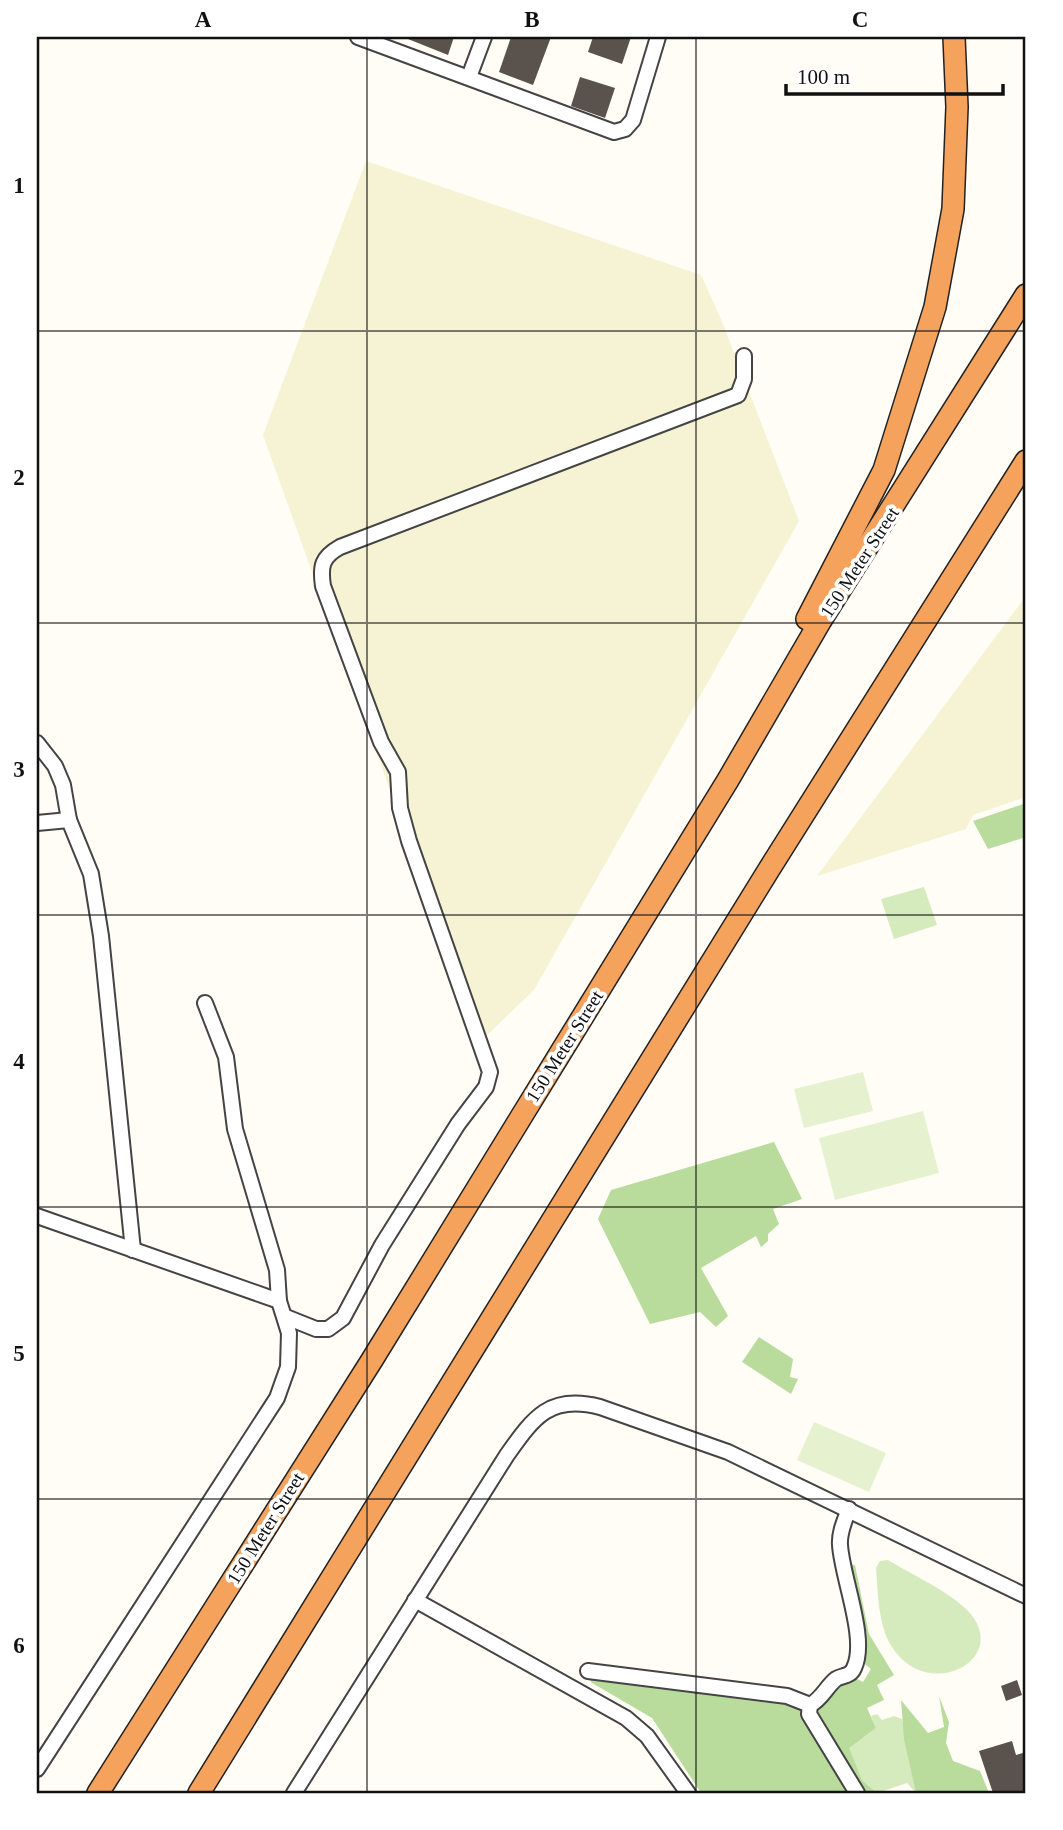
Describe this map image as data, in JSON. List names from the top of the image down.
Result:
{
  "streets": {
    "highway": ["150 Meter Street"]
  },
  "scale_bar": "100 m",
  "grid": {
    "columns": ["A", "B", "C"],
    "rows": [
      "1",
      "2",
      "3",
      "4",
      "5",
      "6"
    ]
  }
}
